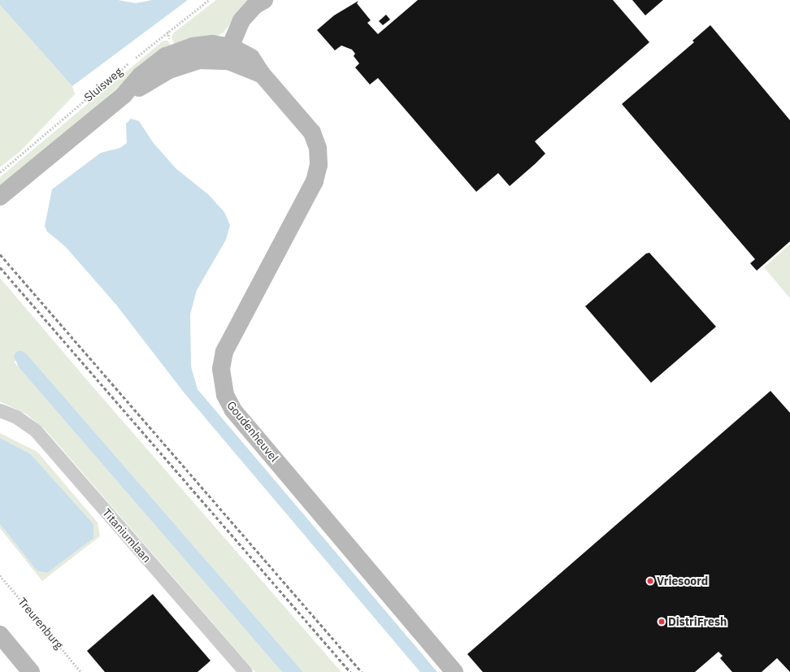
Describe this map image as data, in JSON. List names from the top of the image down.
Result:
{
  "streets": {
    "street": ["Sluisweg", "Goudenheuvel", "Titaniumlaan"],
    "path": ["Treurenburg"]
  },
  "crossings": [
    ["Sluisweg", "Goudenheuvel"]
  ],
  "places": ["Vriesoord", "DistriFresh"]
}
